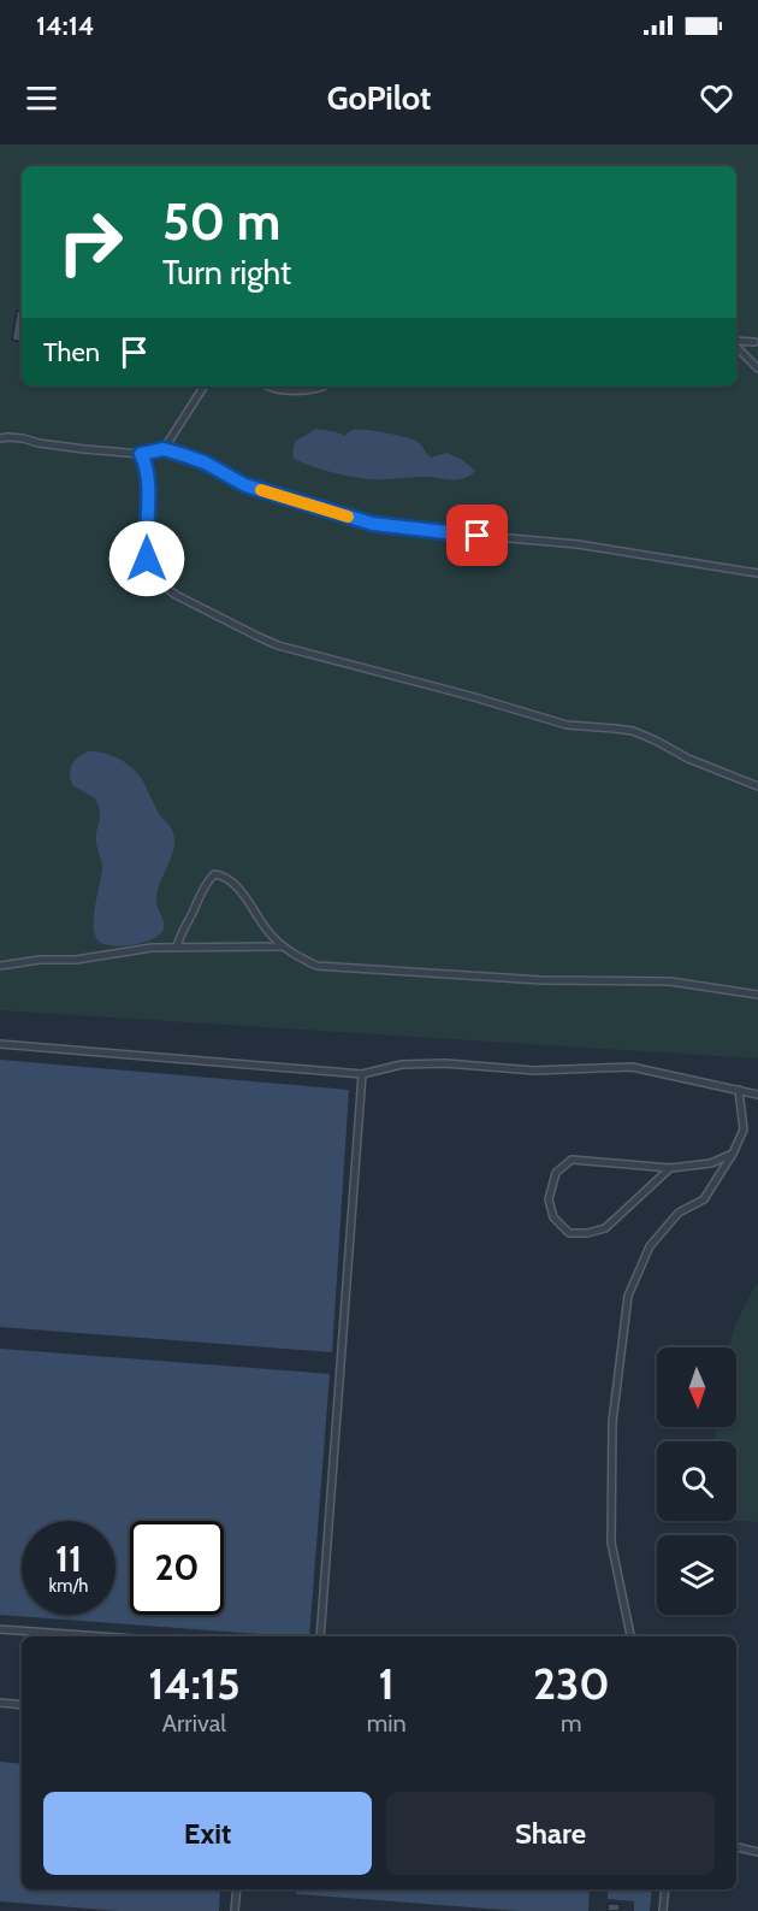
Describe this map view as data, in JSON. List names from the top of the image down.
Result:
{
  "north": "bottom",
  "page": {
    "status": "14:14",
    "header": "GoPilot",
    "turn": ["50 m", "Turn right"],
    "then": "Then",
    "speed": "11 km/h",
    "limit": "20",
    "eta": [
      "14:15",
      "Arrival",
      "1",
      "min",
      "230",
      "m"
    ],
    "buttons": ["Exit", "Share"]
  }
}
